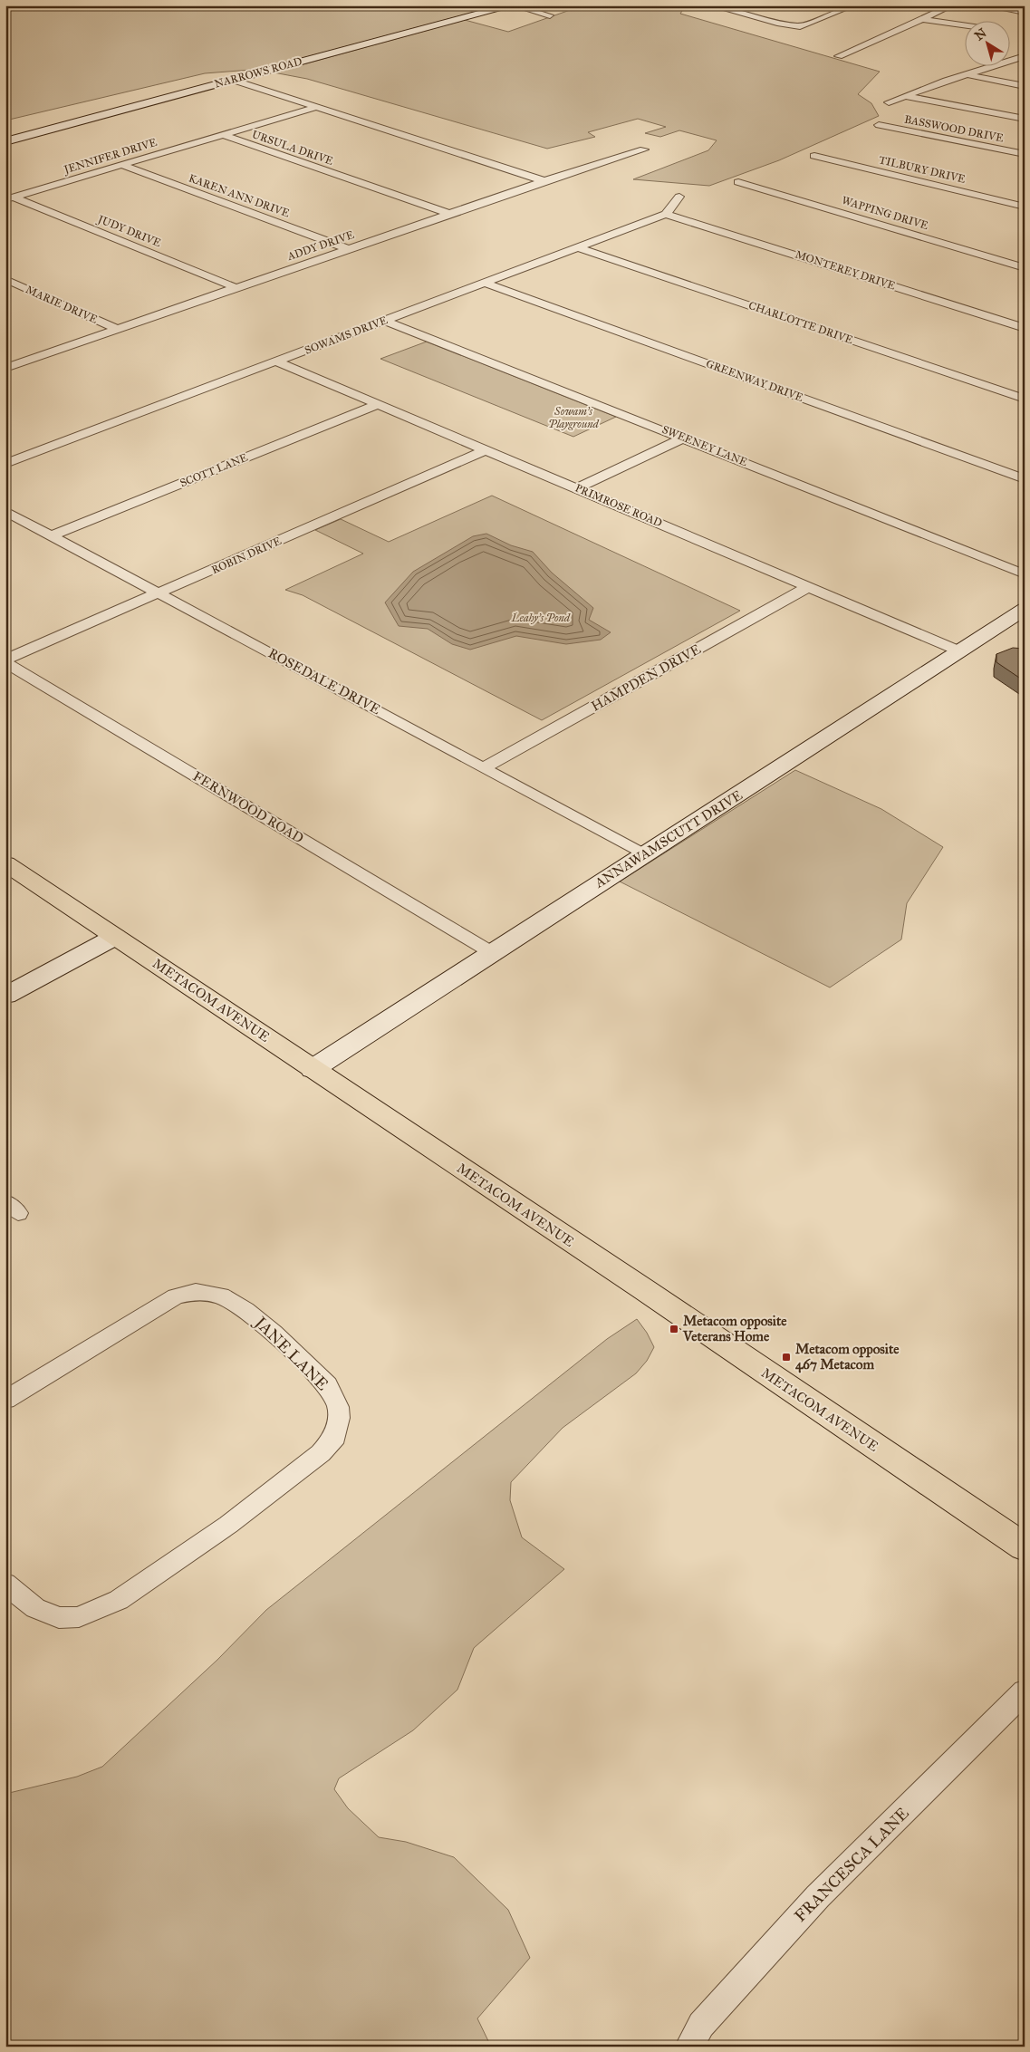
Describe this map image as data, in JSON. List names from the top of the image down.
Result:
{
  "streets": {
    "main road": ["METACOM AVENUE"],
    "street": [
      "NARROWS ROAD",
      "BASSWOOD DRIVE",
      "URSULA DRIVE",
      "JENNIFER DRIVE",
      "TILBURY DRIVE",
      "KAREN ANN DRIVE",
      "WAPPING DRIVE",
      "JUDY DRIVE",
      "ADDY DRIVE",
      "MONTEREY DRIVE",
      "MARIE DRIVE",
      "CHARLOTTE DRIVE",
      "SOWAMS DRIVE",
      "GREENWAY DRIVE",
      "SWEENEY LANE",
      "SCOTT LANE",
      "PRIMROSE ROAD",
      "ROBIN DRIVE",
      "HAMPDEN DRIVE",
      "ROSEDALE DRIVE",
      "FERNWOOD ROAD",
      "ANNAWAMSCUTT DRIVE",
      "JANE LANE",
      "FRANCESCA LANE"
    ]
  },
  "crossings": [
    ["URSULA DRIVE", "JENNIFER DRIVE"],
    ["URSULA DRIVE", "ADDY DRIVE"],
    ["JENNIFER DRIVE", "KAREN ANN DRIVE"],
    ["JENNIFER DRIVE", "JUDY DRIVE"],
    ["KAREN ANN DRIVE", "ADDY DRIVE"],
    ["JUDY DRIVE", "ADDY DRIVE"],
    ["ADDY DRIVE", "MARIE DRIVE"],
    ["MONTEREY DRIVE", "SOWAMS DRIVE"],
    ["CHARLOTTE DRIVE", "SOWAMS DRIVE"],
    ["SOWAMS DRIVE", "GREENWAY DRIVE"],
    ["SOWAMS DRIVE", "SWEENEY LANE"],
    ["SOWAMS DRIVE", "PRIMROSE ROAD"],
    ["SCOTT LANE", "PRIMROSE ROAD"],
    ["SCOTT LANE", "ROSEDALE DRIVE"],
    ["PRIMROSE ROAD", "ROBIN DRIVE"],
    ["PRIMROSE ROAD", "HAMPDEN DRIVE"],
    ["PRIMROSE ROAD", "ANNAWAMSCUTT DRIVE"],
    ["ROBIN DRIVE", "ROSEDALE DRIVE"],
    ["ROBIN DRIVE", "FERNWOOD ROAD"],
    ["HAMPDEN DRIVE", "ROSEDALE DRIVE"],
    ["ROSEDALE DRIVE", "ANNAWAMSCUTT DRIVE"],
    ["FERNWOOD ROAD", "ANNAWAMSCUTT DRIVE"],
    ["ANNAWAMSCUTT DRIVE", "METACOM AVENUE"]
  ],
  "parks": ["Sowam's Playground", "Leahy's Pond"],
  "places": {
    "transit": ["Metacom opposite Veterans Home", "Metacom opposite 467 Metacom"]
  },
  "north": "top left"
}
